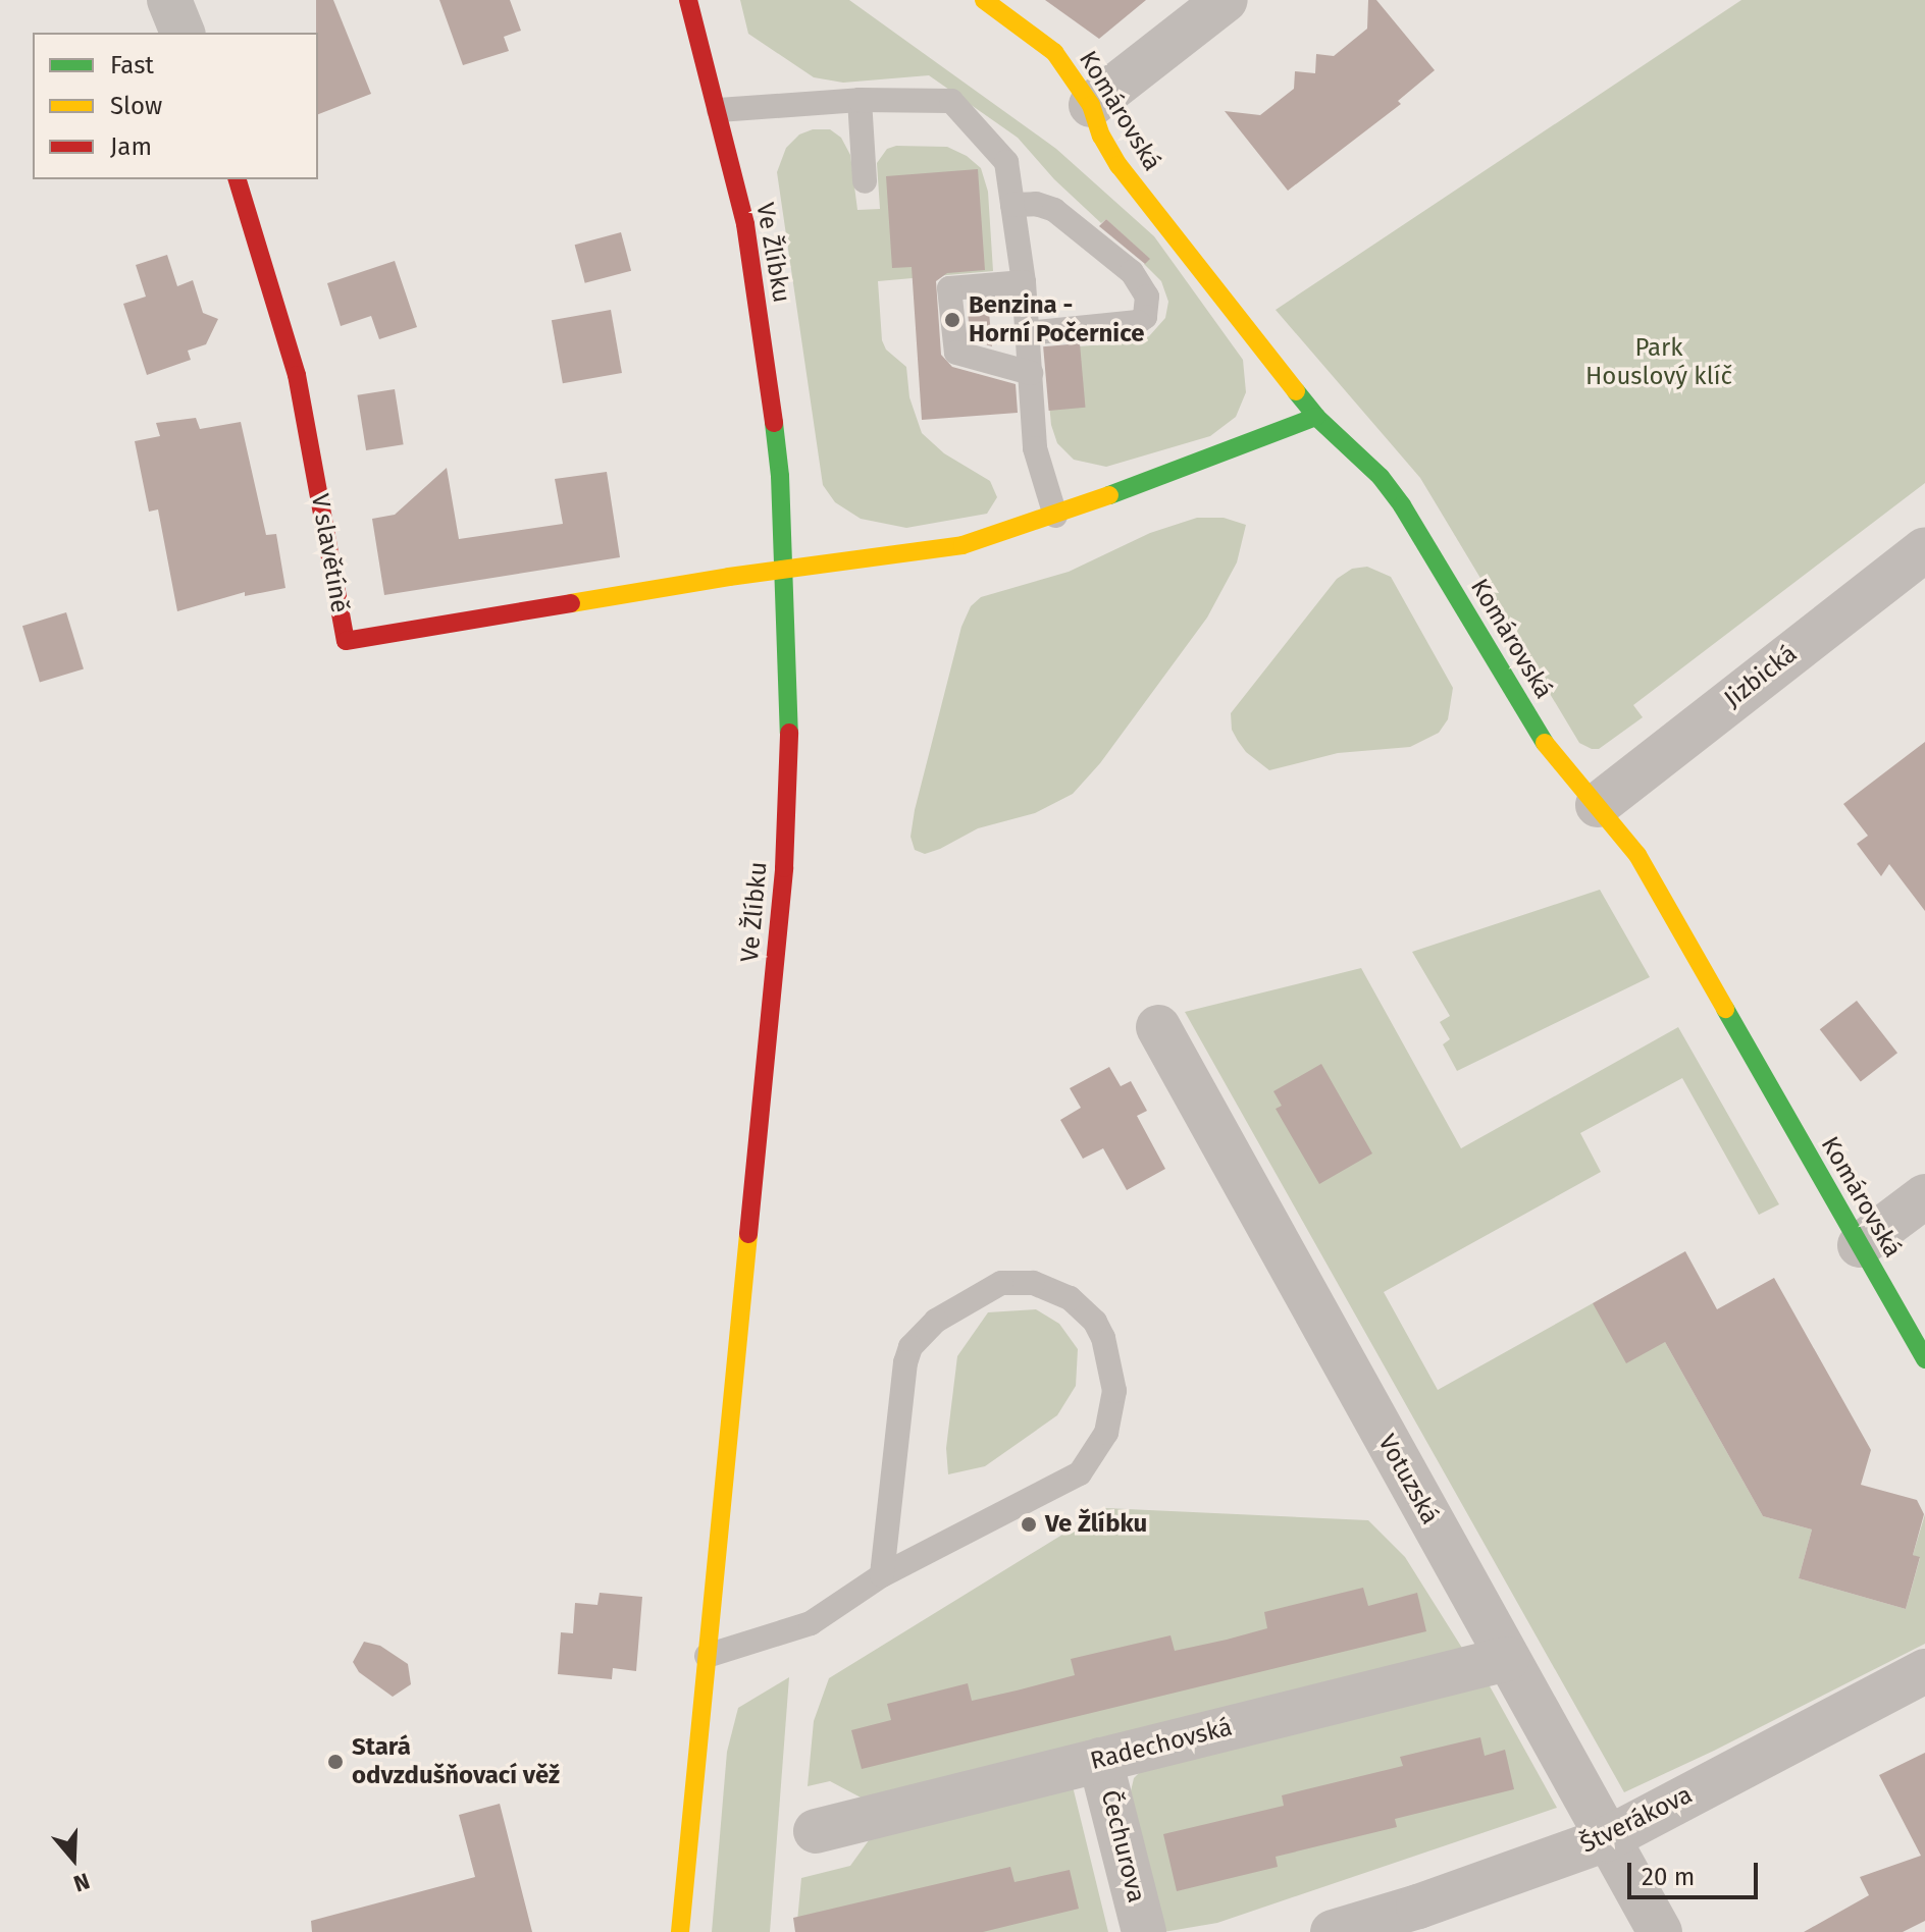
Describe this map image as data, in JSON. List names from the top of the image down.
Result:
{
  "streets": {
    "street": [
      "Komárovská",
      "Ve Žlíbku",
      "V slavětíně",
      "Jizbická",
      "Votuzská",
      "Radechovská",
      "Štverákova",
      "Čechurova"
    ]
  },
  "crossings": [
    ["Komárovská", "Jizbická"],
    ["Ve Žlíbku", "V slavětíně"],
    ["Votuzská", "Radechovská"],
    ["Votuzská", "Štverákova"],
    ["Radechovská", "Čechurova"]
  ],
  "parks": ["Park Houslový klíč"],
  "places": ["Benzina - Horní Počernice", "Ve Žlíbku", "Stará odvzdušňovací věž"],
  "legend": ["Fast", "Slow", "Jam"],
  "scale_bar": "20 m",
  "north": "bottom"
}
